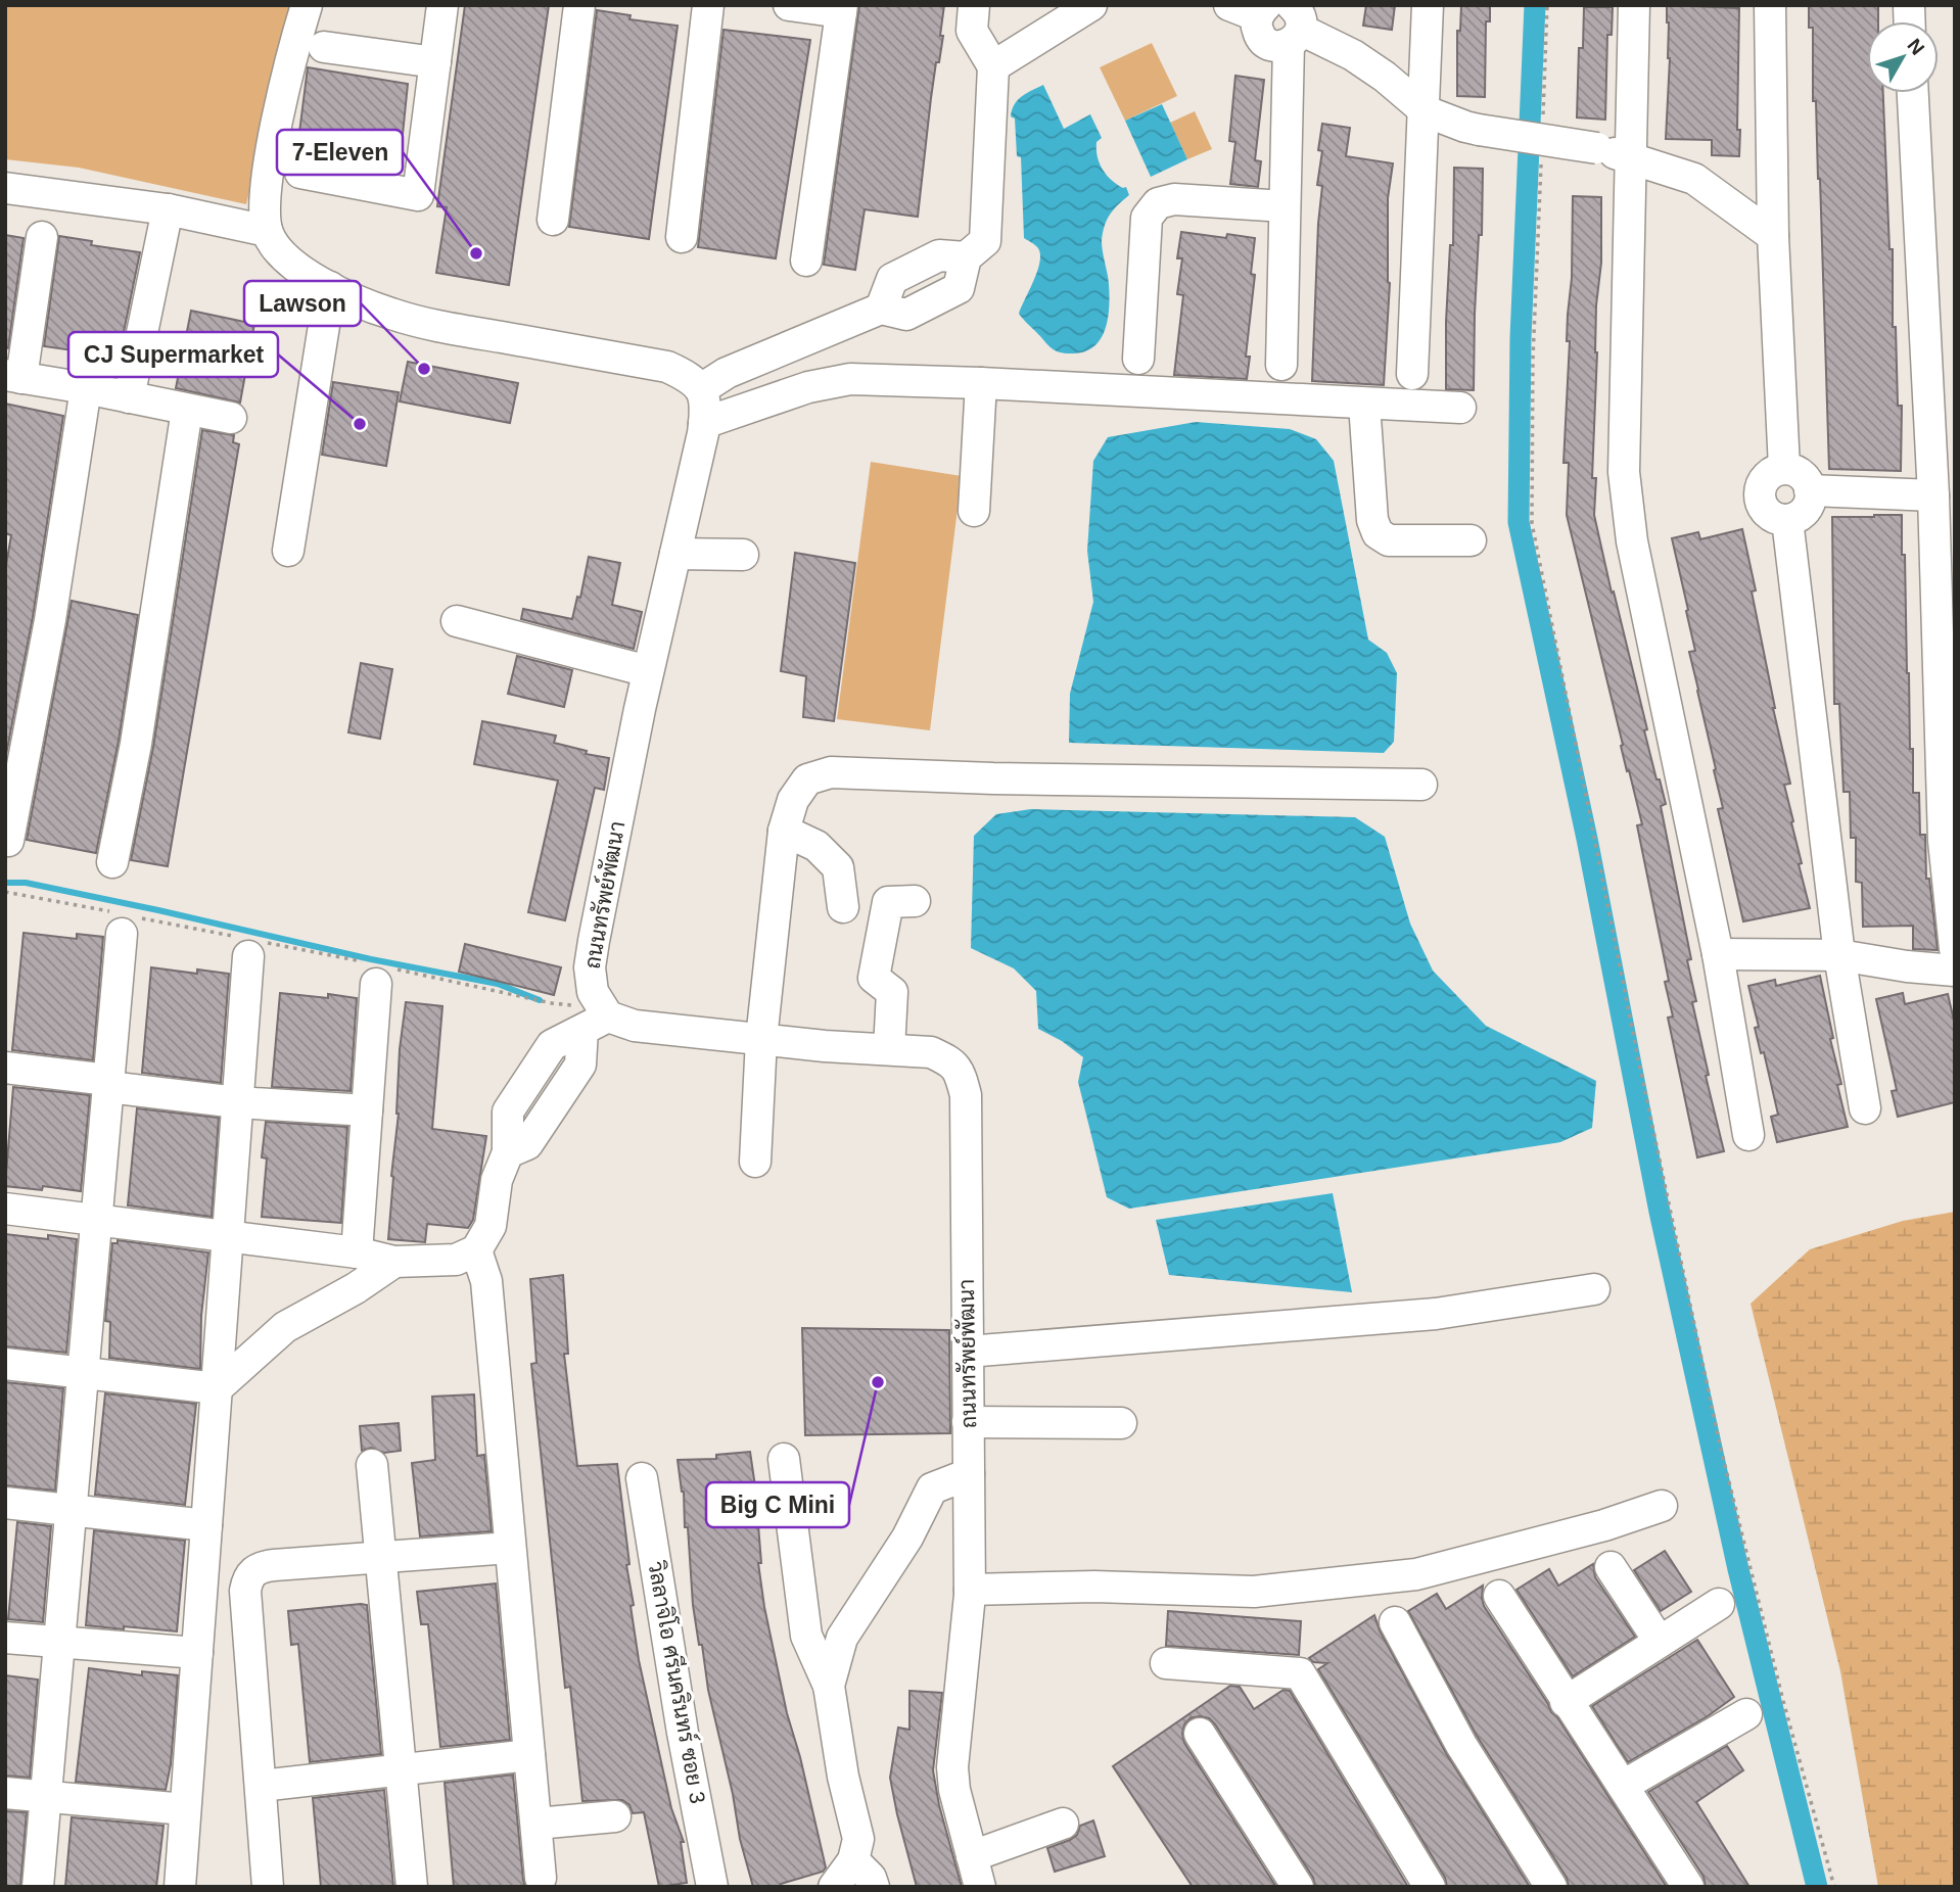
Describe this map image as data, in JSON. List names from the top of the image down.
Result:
{
  "streets": {
    "street": ["ถนนทรัพย์พัฒนา", "วิลลาจิโอ ศรีนครินทร์ ซอย 3"]
  },
  "places": [
    "7-Eleven",
    "Lawson",
    "CJ Supermarket",
    "Big C Mini"
  ],
  "north": "top right"
}
